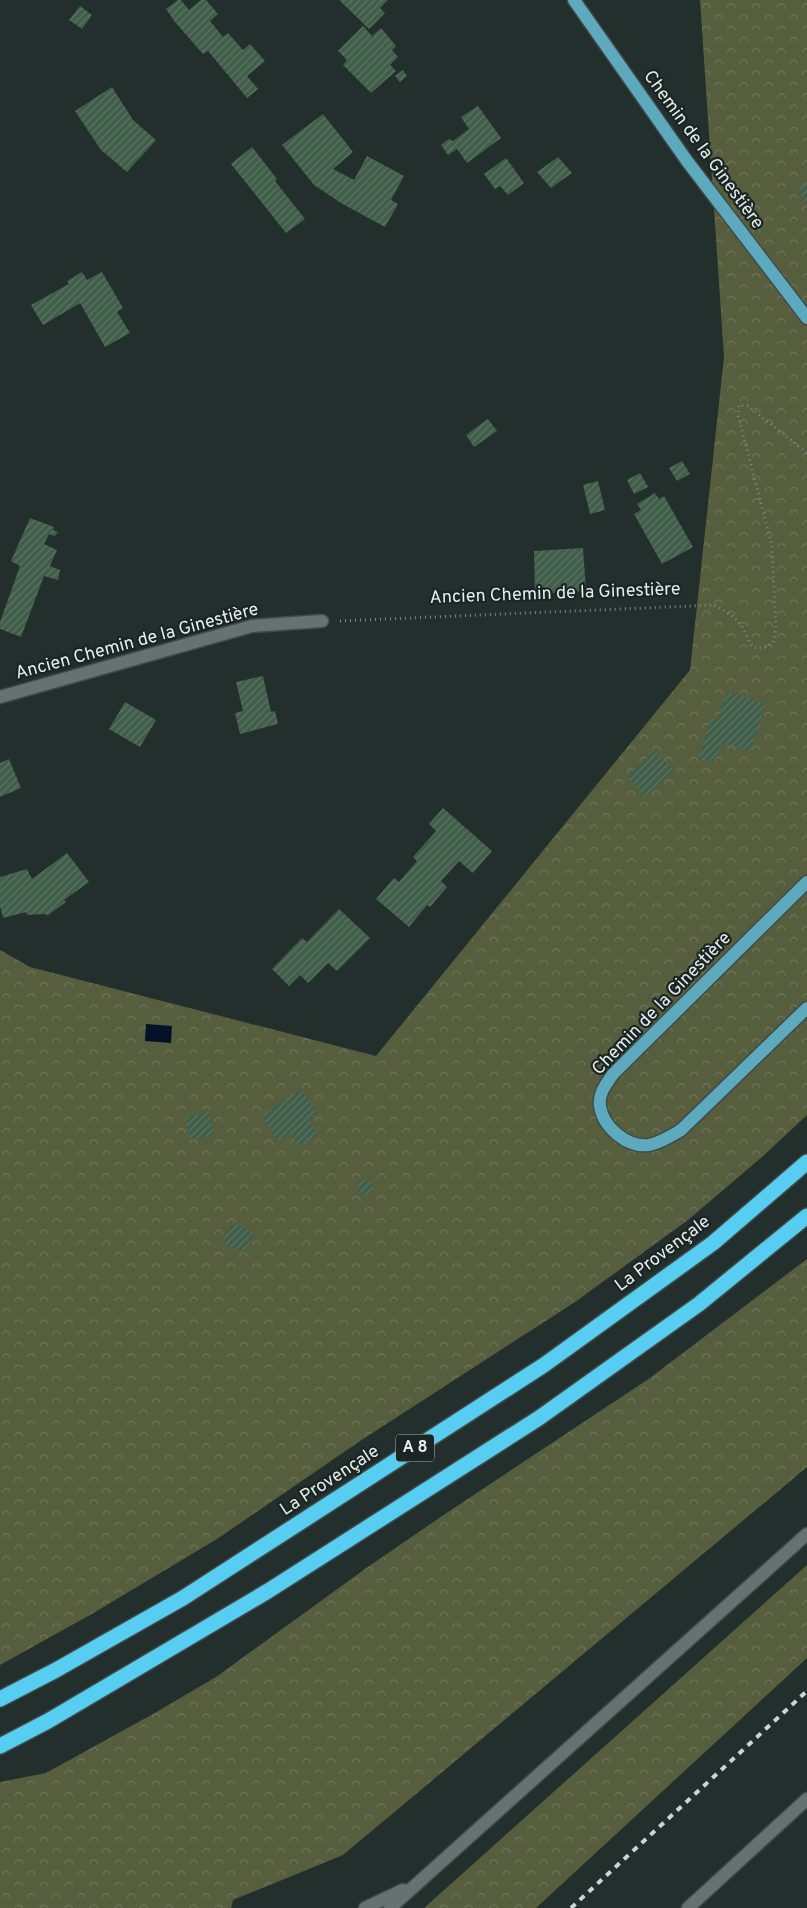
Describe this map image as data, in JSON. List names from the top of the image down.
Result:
{
  "streets": {
    "highway": ["La Provençale", "A 8"],
    "main road": ["Chemin de la Ginestière"],
    "street": ["Ancien Chemin de la Ginestière"]
  }
}
